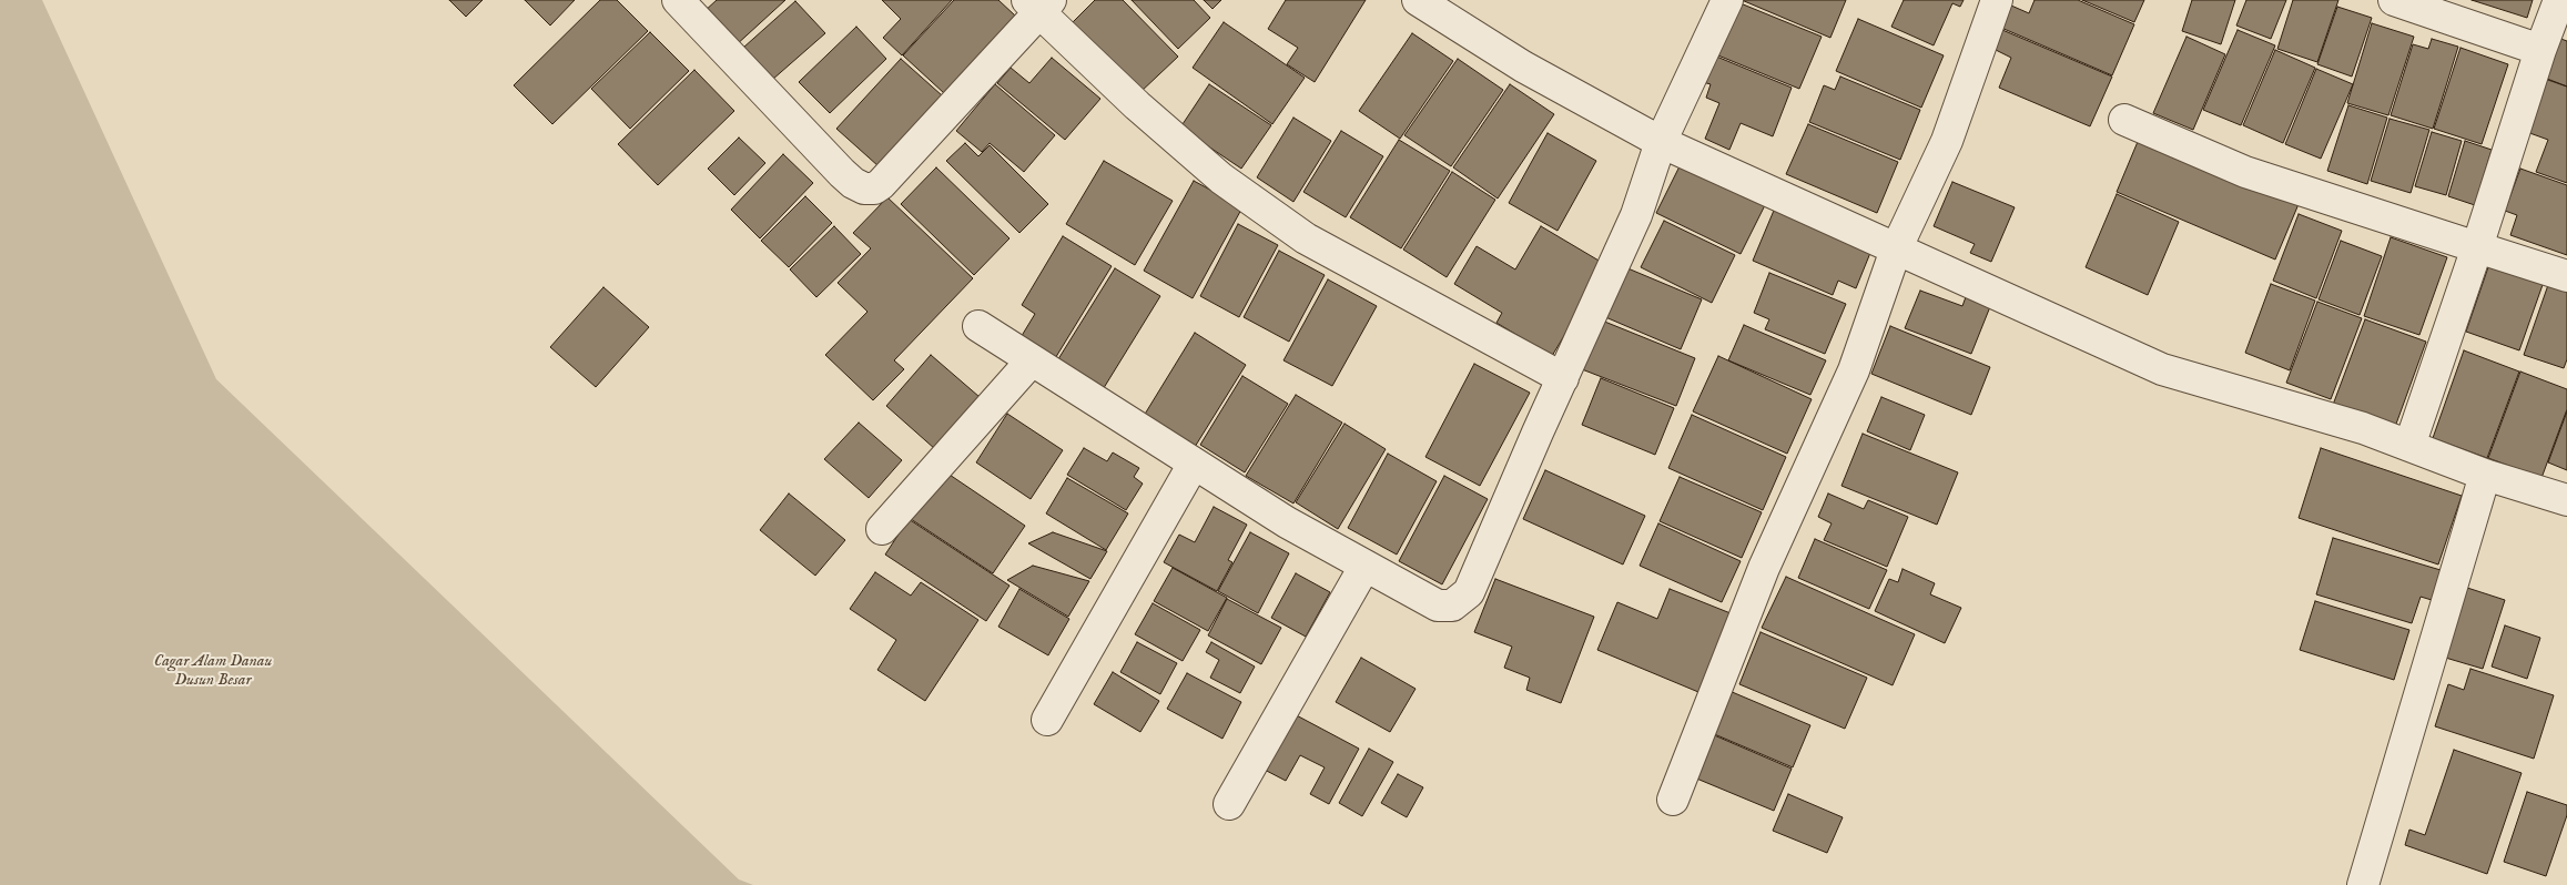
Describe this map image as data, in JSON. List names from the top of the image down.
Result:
{
  "parks": ["Cagar Alam Danau Dusun Besar"]
}
